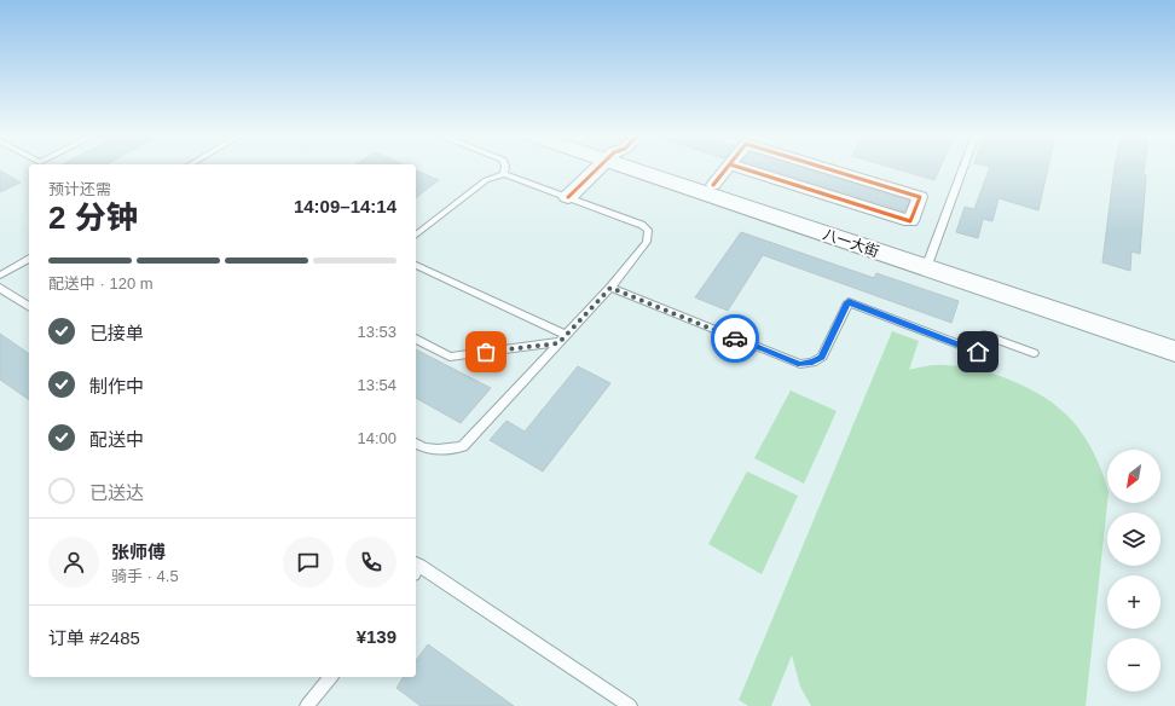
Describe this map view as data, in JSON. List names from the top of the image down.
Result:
{
  "streets": {
    "main road": ["八一大街"]
  },
  "north": "bottom left",
  "page": {
    "heading": ["2 分钟", "预计还需", "14:09–14:14"],
    "panel": [
      "张师傅",
      "骑手 · 4.5",
      "订单 #2485",
      "¥139"
    ],
    "bar": "配送中 · 120 m",
    "list": [
      ["已接单", "13:53"],
      ["制作中", "13:54"],
      ["配送中", "14:00"],
      "已送达"
    ],
    "map_buttons": ["+", "−"]
  }
}
